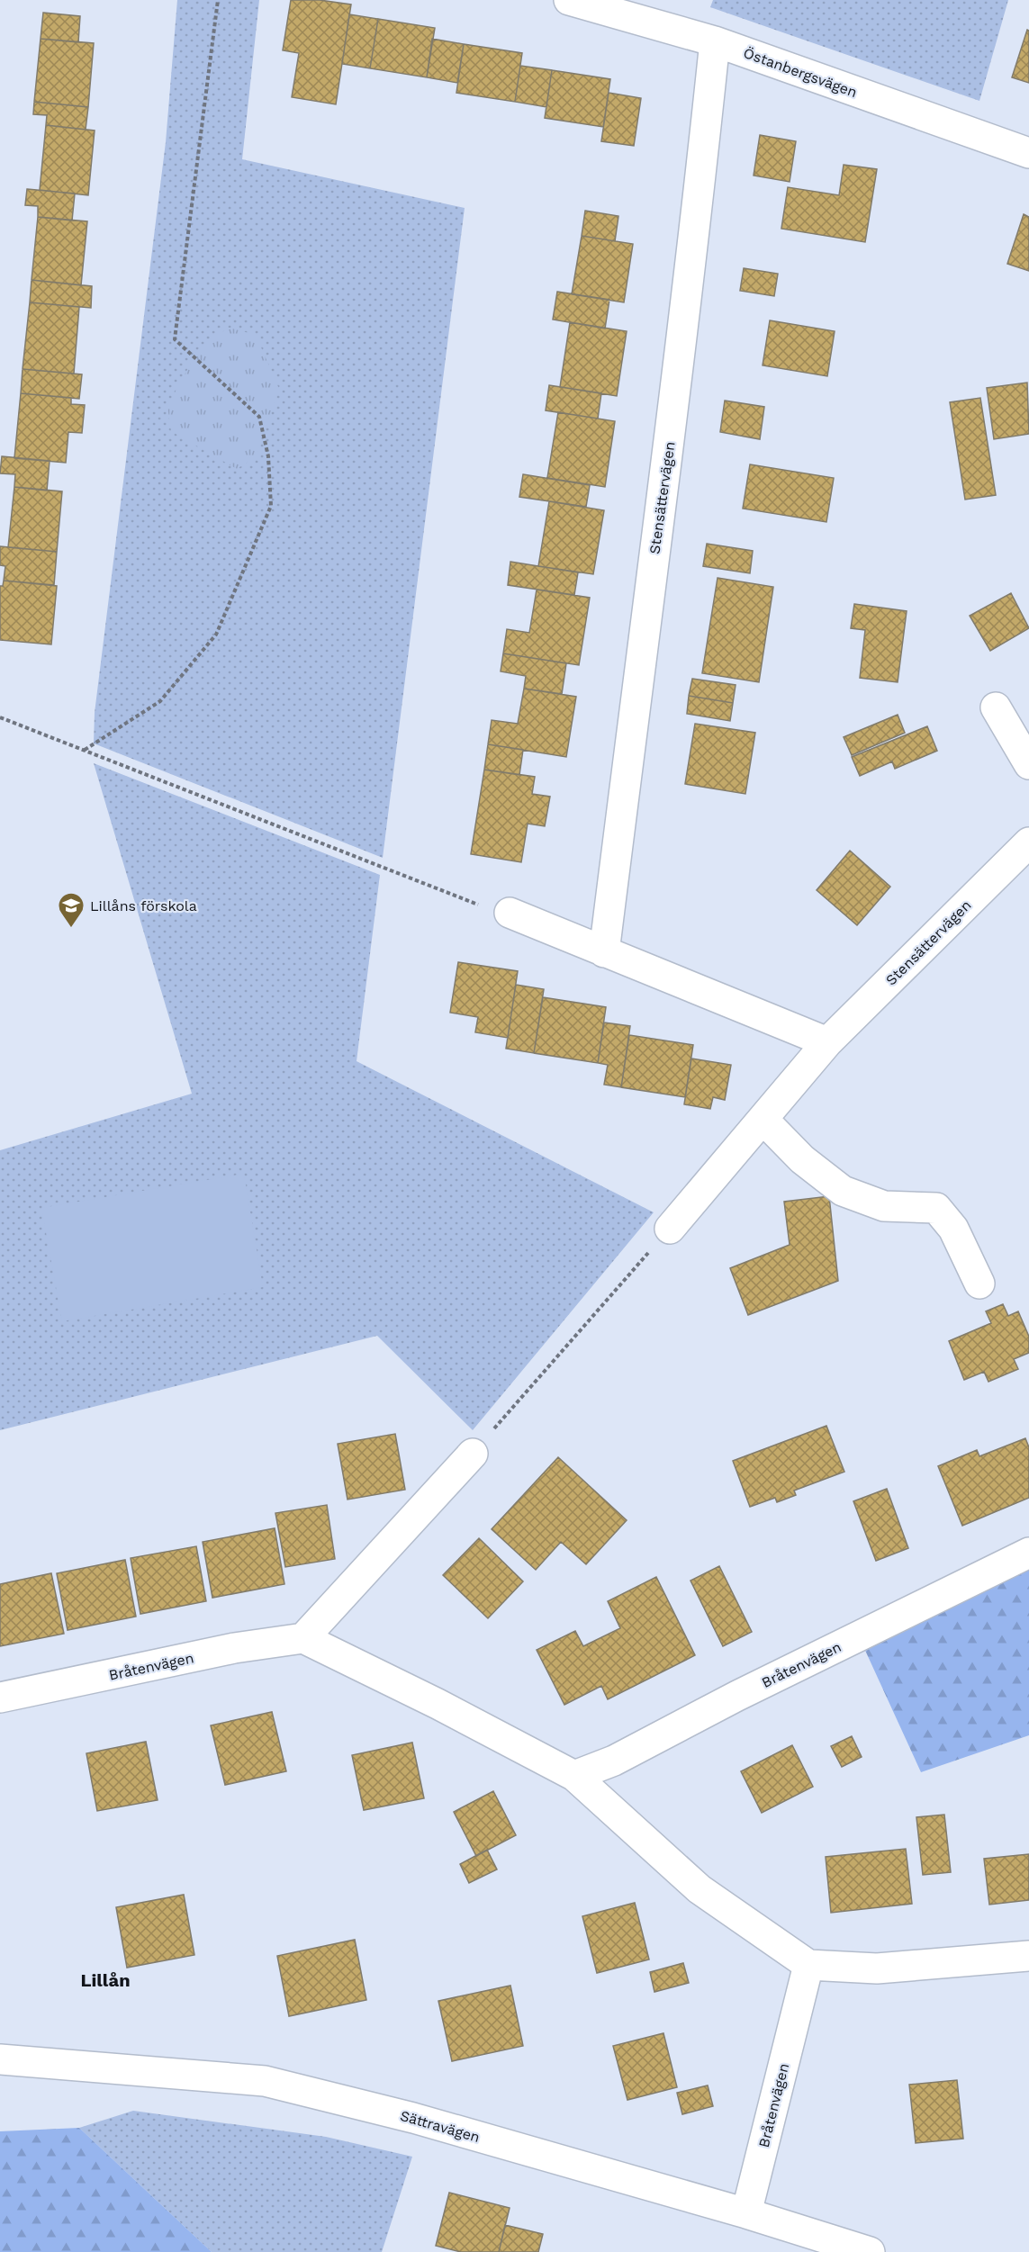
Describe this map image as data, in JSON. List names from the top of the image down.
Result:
{
  "streets": {
    "street": [
      "Östanbergsvägen",
      "Stensättervägen",
      "Bråtenvägen",
      "Sättravägen"
    ]
  },
  "crossings": [
    ["Östanbergsvägen", "Stensättervägen"],
    ["Bråtenvägen", "Sättravägen"]
  ],
  "districts": ["Lillån"],
  "places": {
    "school or university": ["Lillåns förskola"]
  }
}
